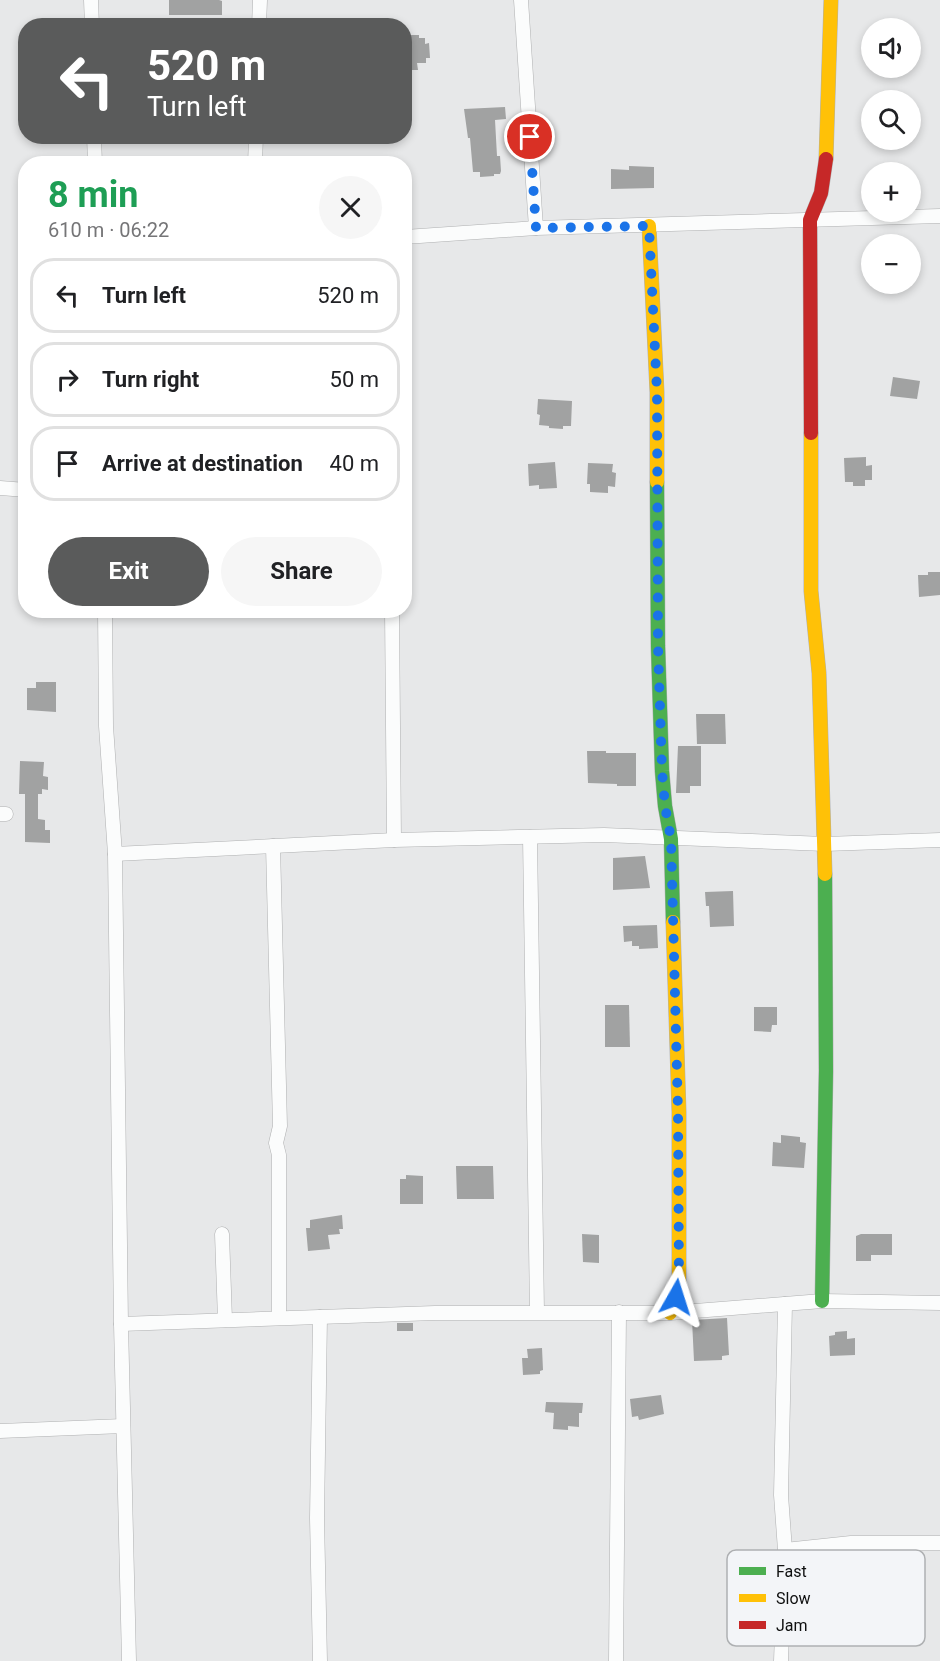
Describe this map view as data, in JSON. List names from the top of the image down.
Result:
{
  "legend": ["Fast", "Slow", "Jam"],
  "page": {
    "map_buttons": ["+", "−"],
    "turn": ["520 m", "Turn left"],
    "heading": ["8 min", "610 m · 06:22"],
    "list": [
      {
        "name": "Turn left",
        "value": "520 m"
      },
      {
        "name": "Turn right",
        "value": "50 m"
      },
      {
        "name": "Arrive at destination",
        "value": "40 m"
      }
    ],
    "buttons": ["Exit", "Share"]
  }
}
